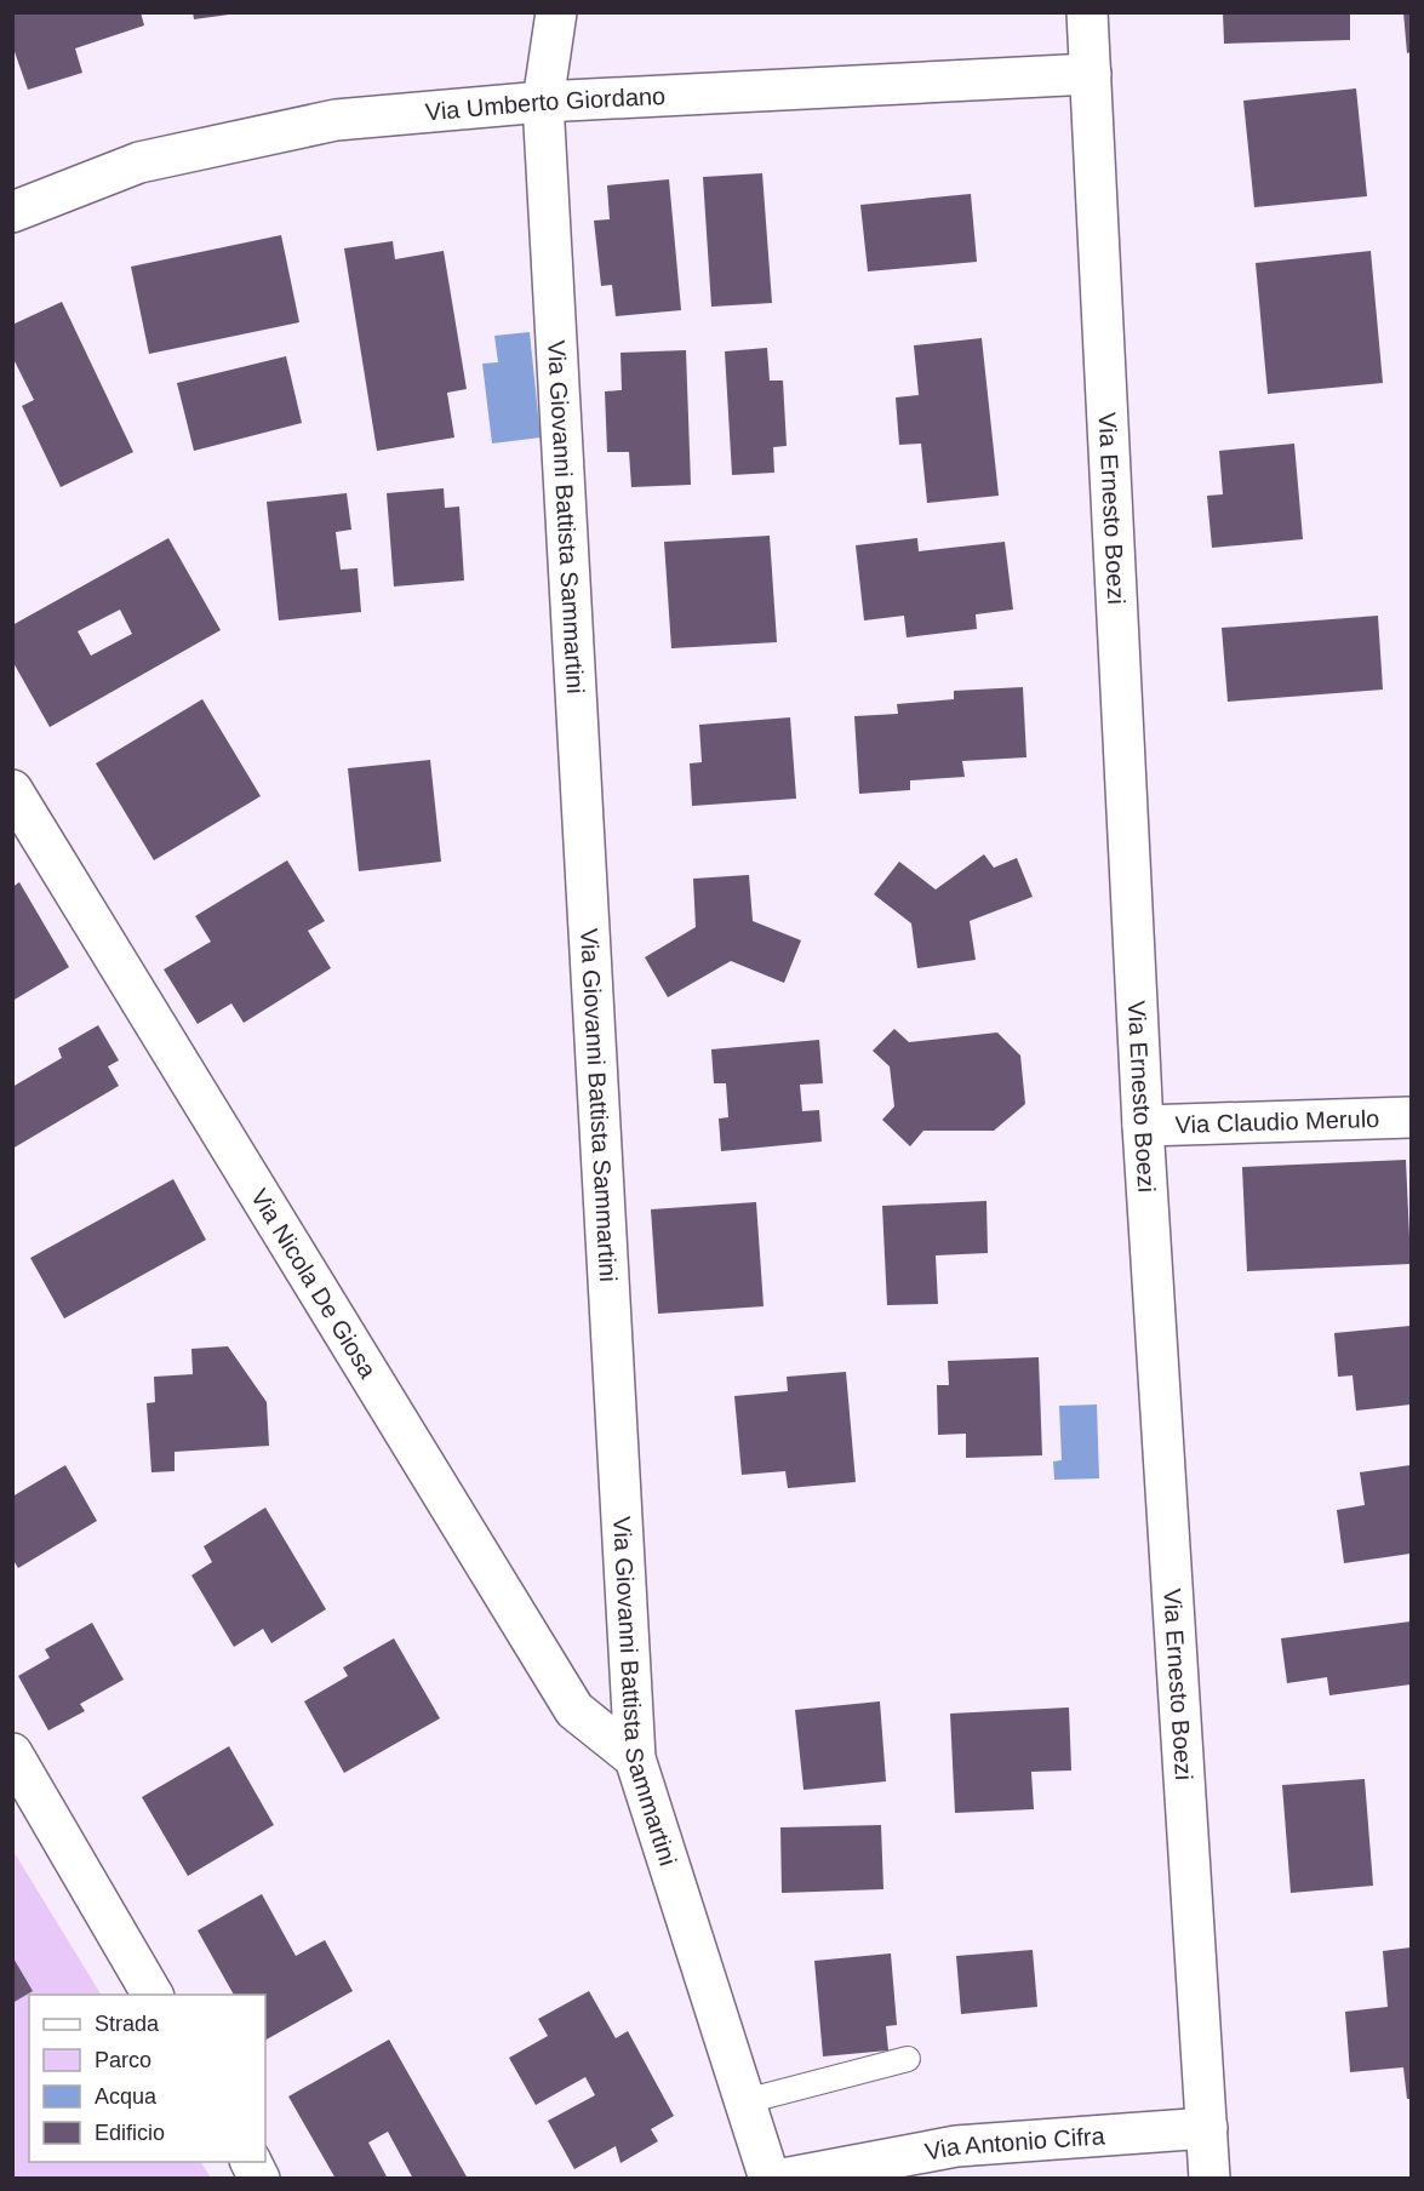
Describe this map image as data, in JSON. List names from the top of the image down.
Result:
{
  "streets": {
    "street": [
      "Via Umberto Giordano",
      "Via Ernesto Boezi",
      "Via Giovanni Battista Sammartini",
      "Via Claudio Merulo",
      "Via Nicola De Giosa",
      "Via Antonio Cifra"
    ]
  },
  "crossings": [
    ["Via Umberto Giordano", "Via Ernesto Boezi"],
    ["Via Umberto Giordano", "Via Giovanni Battista Sammartini"],
    ["Via Ernesto Boezi", "Via Claudio Merulo"],
    ["Via Ernesto Boezi", "Via Antonio Cifra"],
    ["Via Giovanni Battista Sammartini", "Via Nicola De Giosa"]
  ],
  "legend": [
    "Strada",
    "Parco",
    "Acqua",
    "Edificio"
  ]
}
